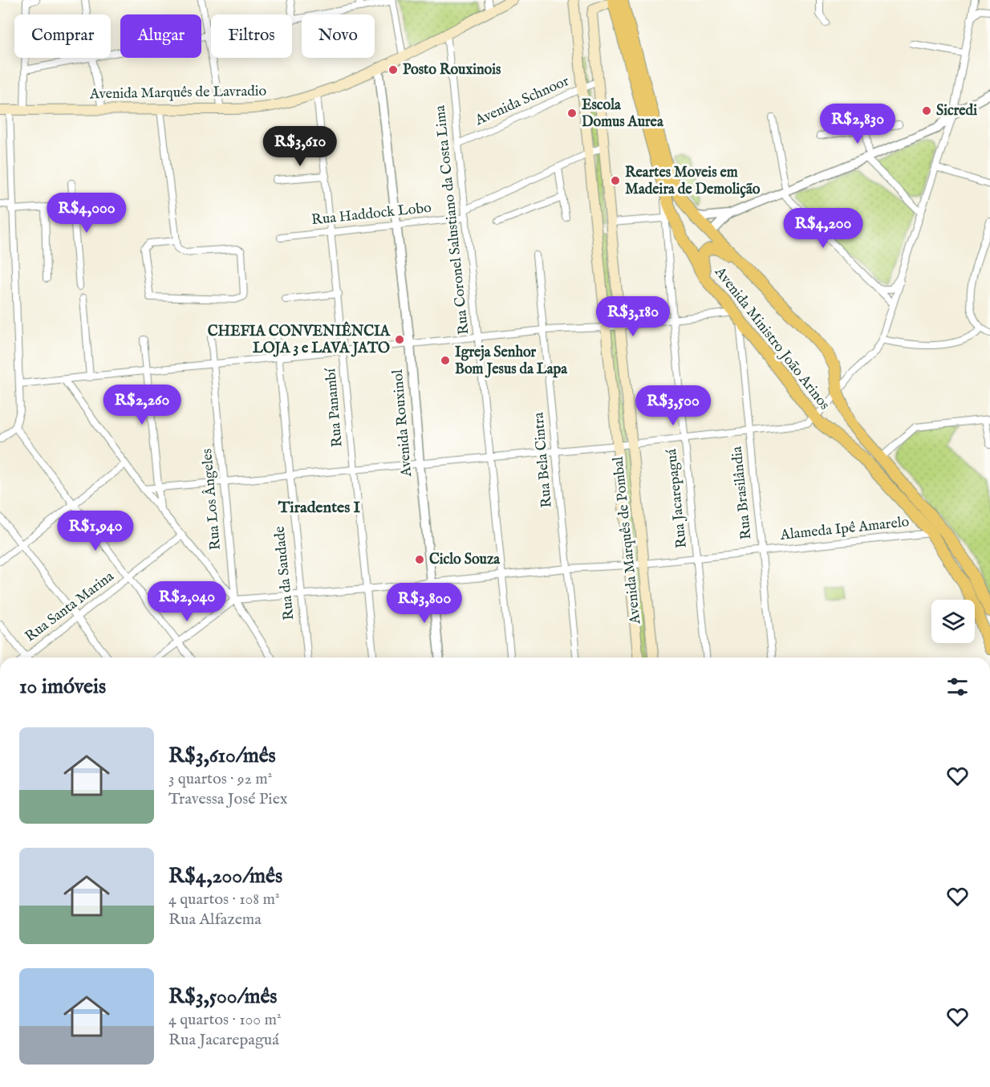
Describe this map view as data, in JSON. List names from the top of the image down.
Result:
{
  "streets": {
    "main road": ["Avenida Marquês de Lavradio", "Avenida Ministro João Arinos", "Avenida Marquês de Pombal"],
    "street": [
      "Avenida Schnoor",
      "Rua Haddock Lobo",
      "Rua Coronel Salustiano da Costa Lima",
      "Rua Panambí",
      "Avenida Rouxinol",
      "Rua Bela Cintra",
      "Rua Brasilândia",
      "Rua Jacarepaguá",
      "Rua Los Ângeles",
      "Alameda Ipê Amarelo",
      "Rua da Saudade",
      "Rua Santa Marina"
    ]
  },
  "crossings": [
    ["Avenida Marquês de Lavradio", "Rua Coronel Salustiano da Costa Lima"],
    ["Avenida Marquês de Lavradio", "Rua Panambí"],
    ["Avenida Marquês de Lavradio", "Avenida Rouxinol"],
    ["Avenida Schnoor", "Rua Coronel Salustiano da Costa Lima"],
    ["Avenida Schnoor", "Avenida Marquês de Pombal"],
    ["Rua Haddock Lobo", "Rua Coronel Salustiano da Costa Lima"],
    ["Rua Haddock Lobo", "Rua Panambí"],
    ["Rua Haddock Lobo", "Avenida Rouxinol"],
    ["Avenida Ministro João Arinos", "Rua Brasilândia"],
    ["Avenida Ministro João Arinos", "Rua Jacarepaguá"],
    ["Avenida Ministro João Arinos", "Alameda Ipê Amarelo"],
    ["Avenida Ministro João Arinos", "Avenida Marquês de Pombal"],
    ["Rua Brasilândia", "Alameda Ipê Amarelo"],
    ["Rua Jacarepaguá", "Alameda Ipê Amarelo"],
    ["Alameda Ipê Amarelo", "Avenida Marquês de Pombal"]
  ],
  "districts": ["Tiradentes I"],
  "places": [
    "Posto Rouxinois",
    "Sicredi",
    "Escola Domus Aurea",
    "Reartes Moveis em Madeira de Demolição",
    "CHEFIA CONVENIÊNCIA LOJA 3 e LAVA JATO",
    "Igreja Senhor Bom Jesus da Lapa",
    "Ciclo Souza"
  ],
  "page": {
    "chip": [
      "Comprar",
      "Alugar",
      "Filtros",
      "Novo"
    ],
    "price": [
      "R$2,830",
      "R$3,610",
      "R$4,000",
      "R$4,200",
      "R$3,180",
      "R$2,260",
      "R$3,500",
      "R$1,940",
      "R$2,040",
      "R$3,800"
    ],
    "heading": "10 imóveis",
    "list": [
      {
        "name": "R$3,610/mês",
        "note": "3 quartos · 92 m² · Travessa José Piex"
      },
      {
        "name": "R$4,200/mês",
        "note": "4 quartos · 108 m² · Rua Alfazema"
      },
      {
        "name": "R$3,500/mês",
        "note": "4 quartos · 100 m² · Rua Jacarepaguá"
      }
    ]
  }
}
